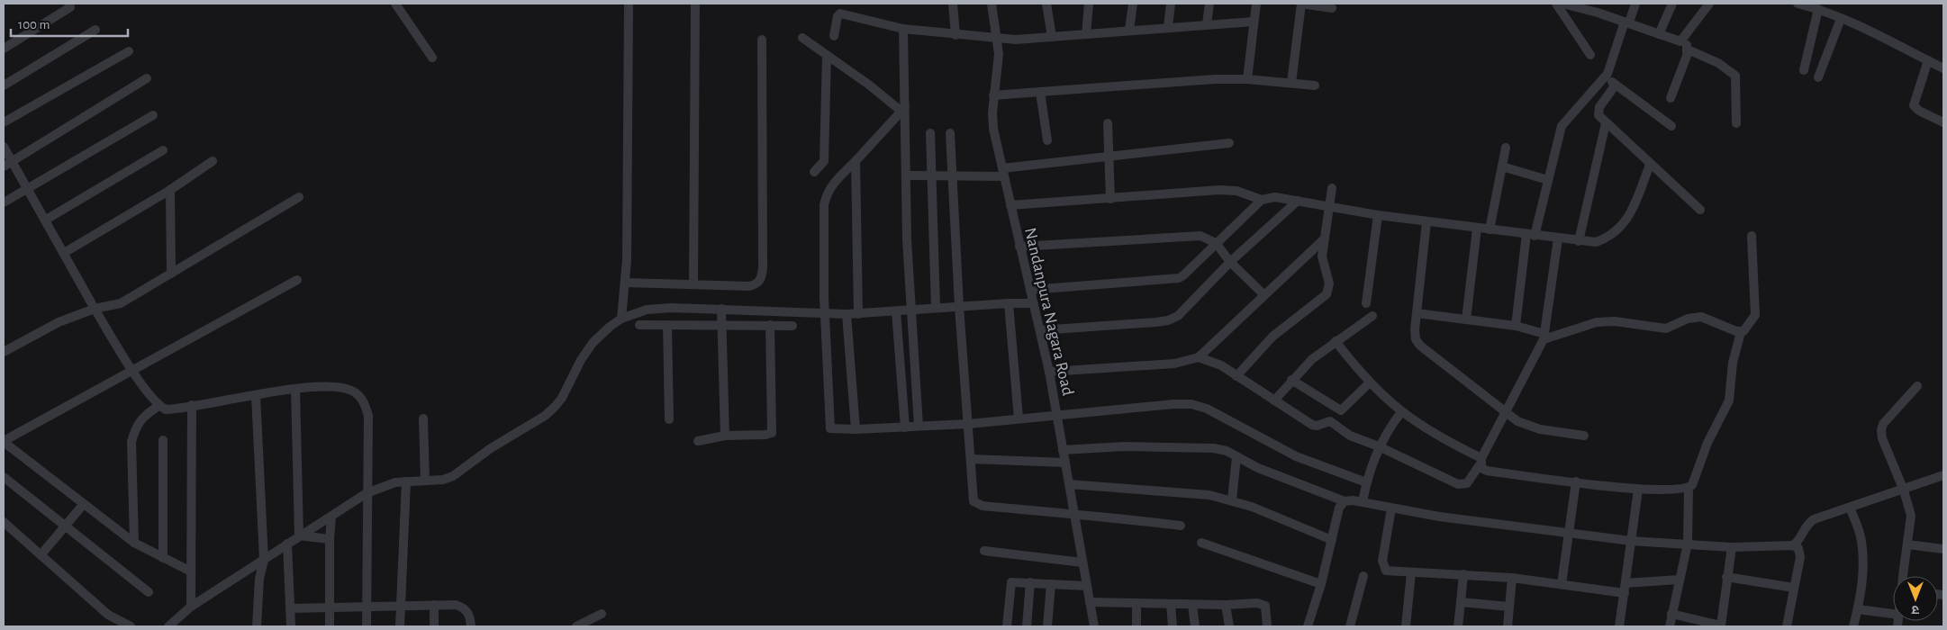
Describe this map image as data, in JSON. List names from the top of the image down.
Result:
{
  "streets": {
    "street": ["Nandanpura Nagara Road"]
  },
  "scale_bar": "100 m",
  "north": "bottom"
}
